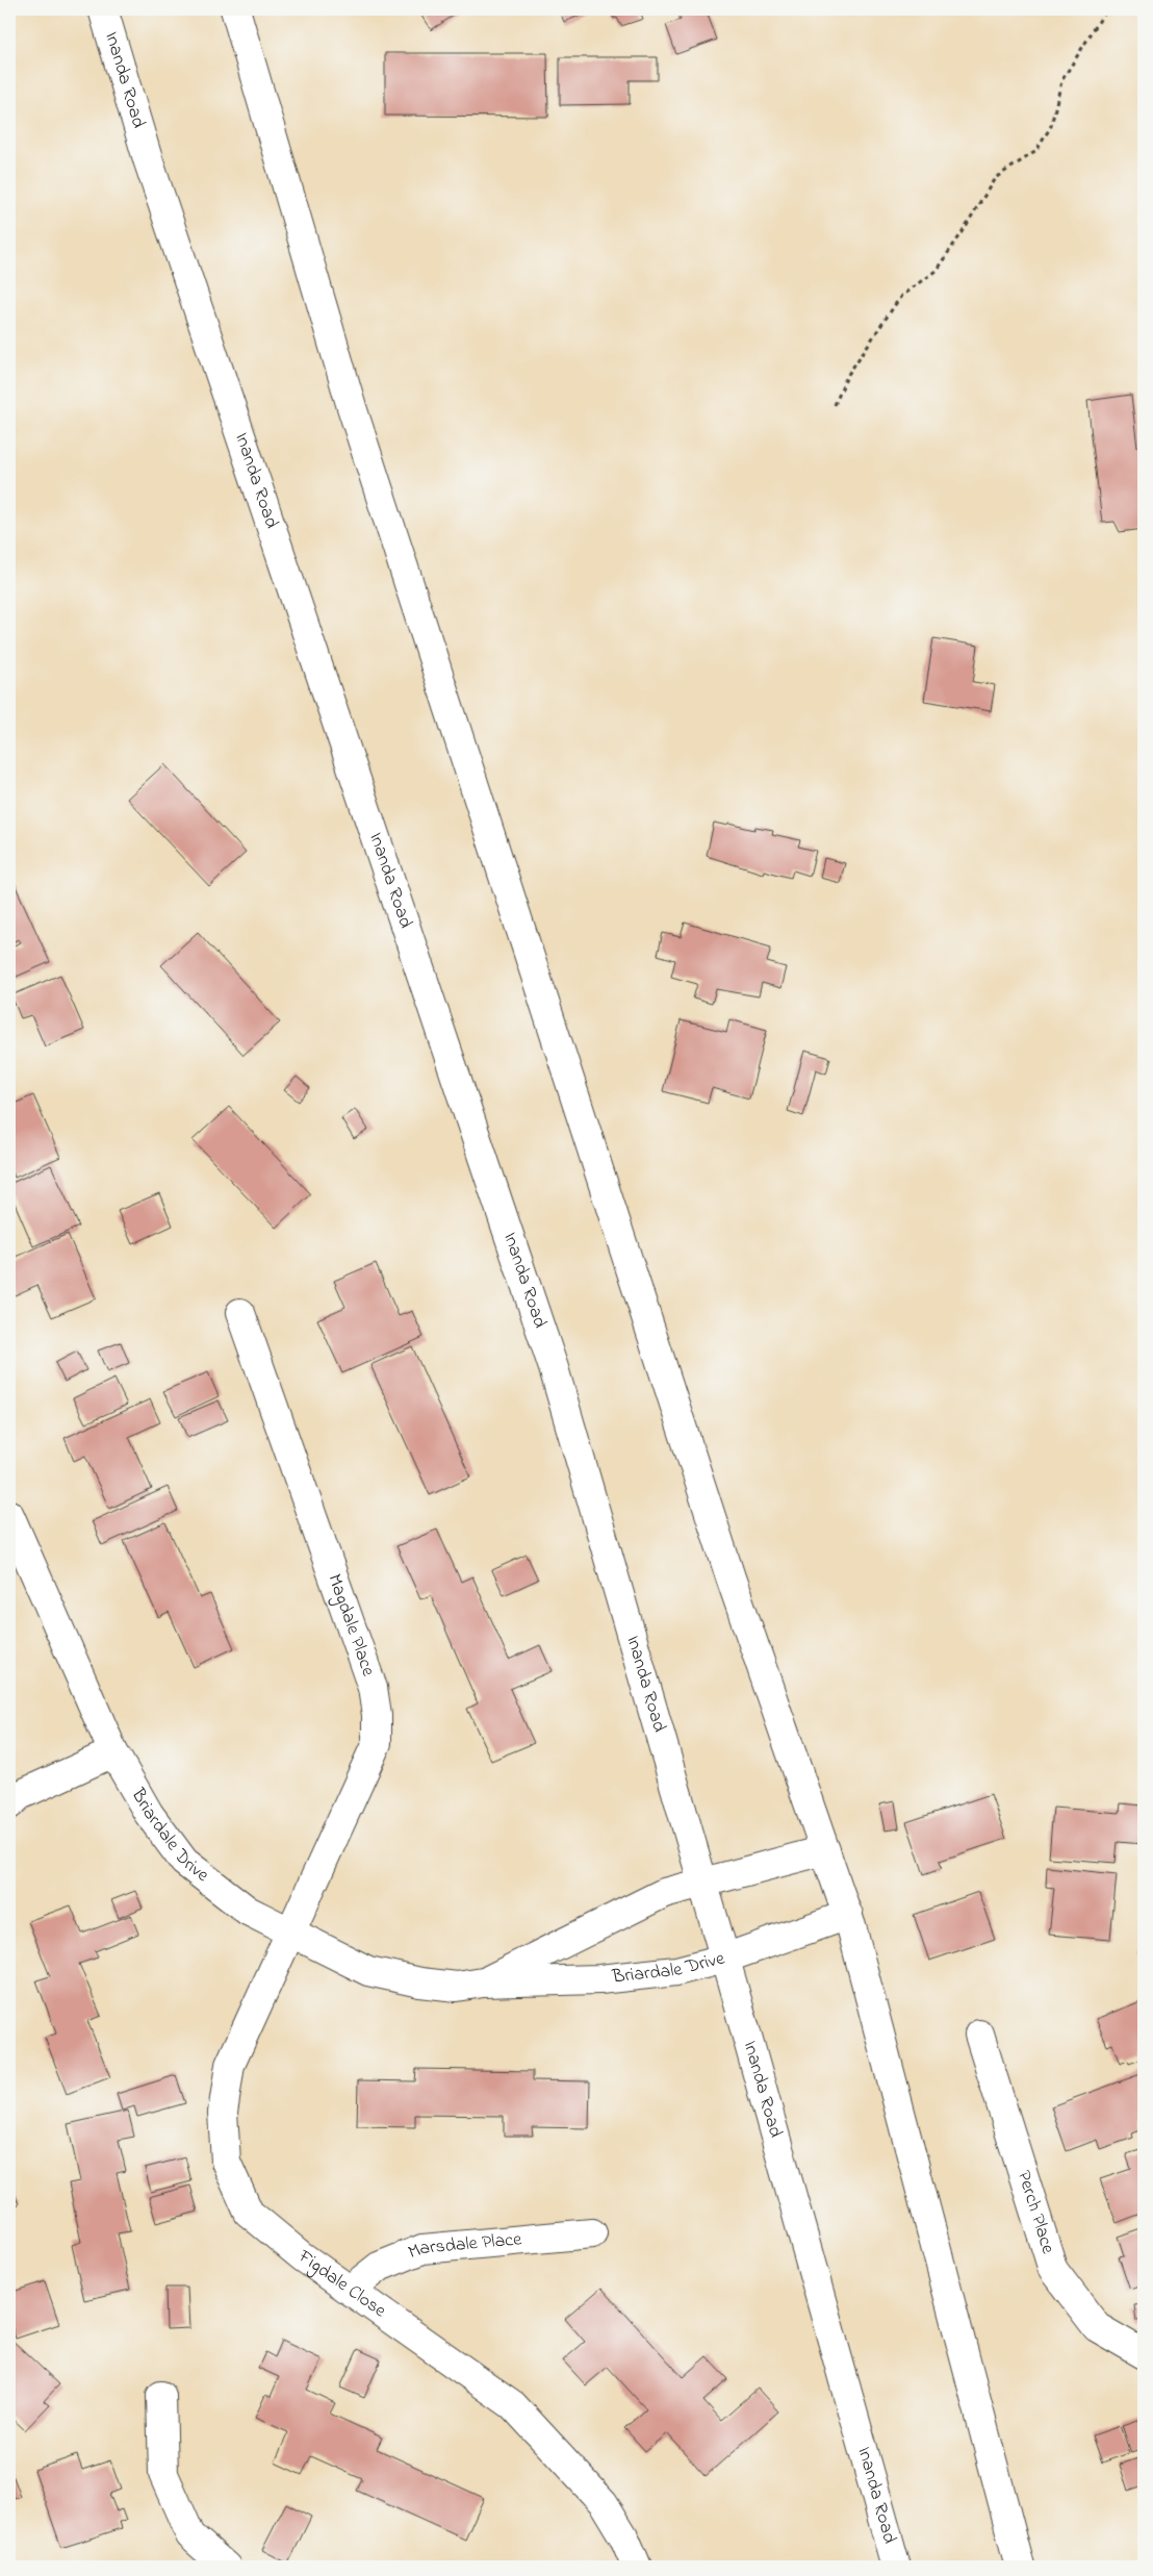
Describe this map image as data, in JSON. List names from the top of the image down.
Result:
{
  "streets": {
    "main road": [
      "Inanda Road",
      "Magdale Place",
      "Briardale Drive",
      "Perch Place",
      "Marsdale Place",
      "Figdale Close"
    ]
  },
  "crossings": [
    ["Inanda Road", "Briardale Drive"],
    ["Magdale Place", "Briardale Drive"],
    ["Magdale Place", "Figdale Close"],
    ["Briardale Drive", "Figdale Close"],
    ["Marsdale Place", "Figdale Close"]
  ]
}
